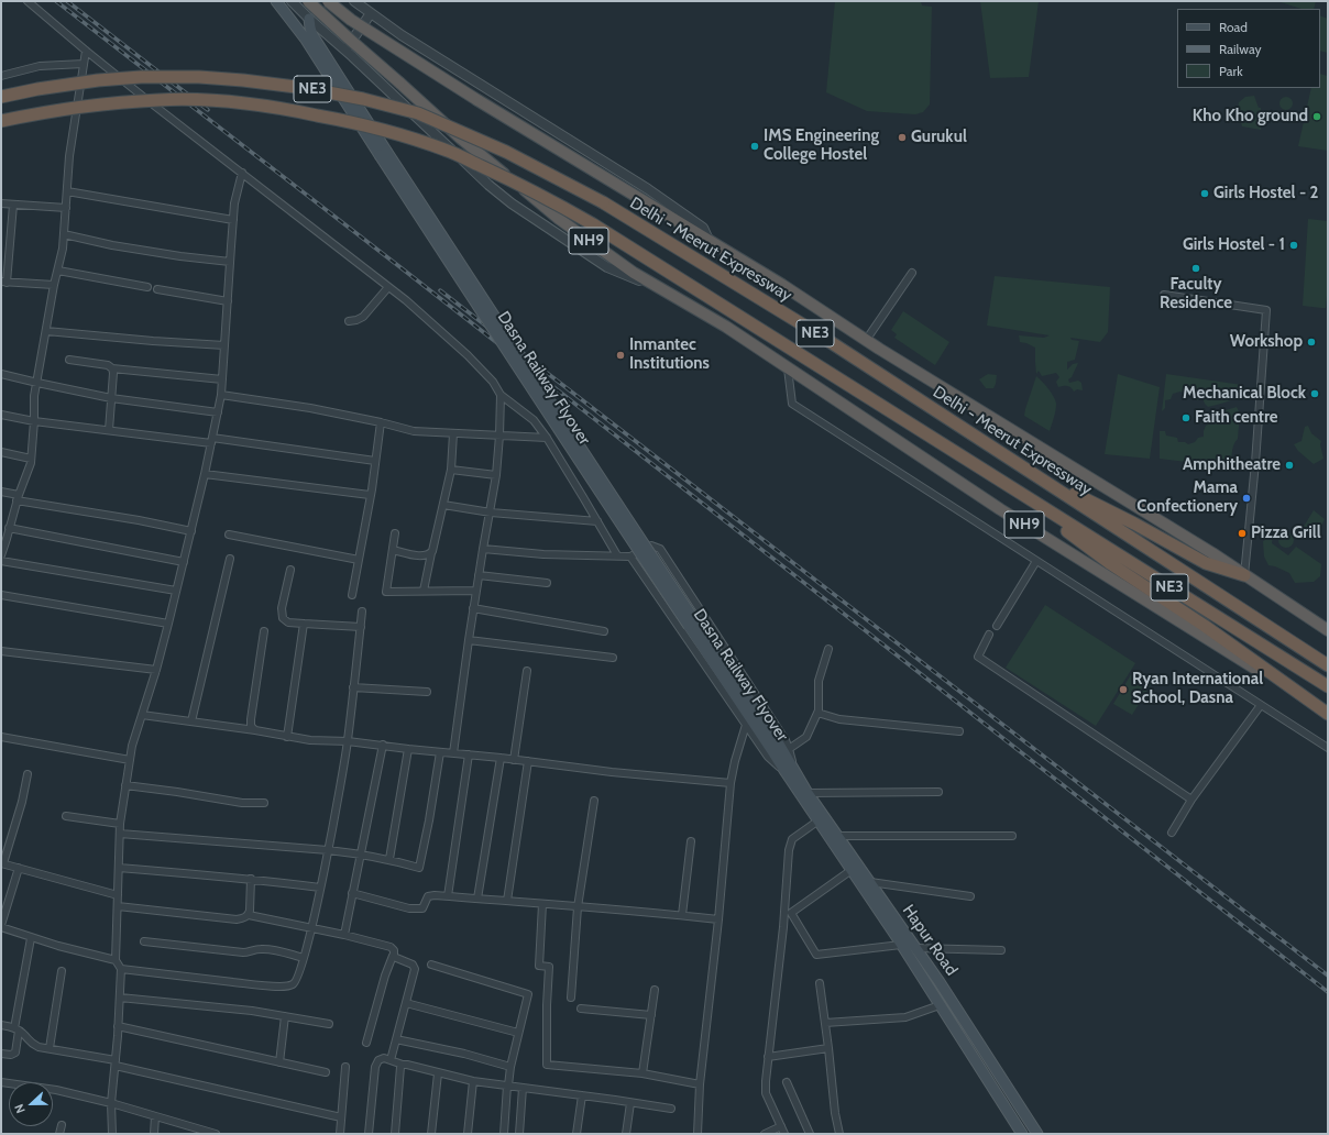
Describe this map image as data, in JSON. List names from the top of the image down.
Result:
{
  "streets": {
    "highway": ["NE3", "NH9", "Delhi - Meerut Expressway"],
    "main road": ["Dasna Railway Flyover", "Hapur Road"]
  },
  "crossings": [
    ["Dasna Railway Flyover", "Hapur Road"]
  ],
  "places": [
    "Kho Kho ground",
    "Gurukul",
    "IMS Engineering College Hostel",
    "Girls Hostel - 2",
    "Girls Hostel - 1",
    "Faculty Residence",
    "Workshop",
    "Inmantec Institutions",
    "Mechanical Block",
    "Faith centre",
    "Amphitheatre",
    "Mama Confectionery",
    "Pizza Grill",
    "Ryan International School, Dasna"
  ],
  "legend": ["Road", "Railway", "Park"],
  "north": "left"
}
